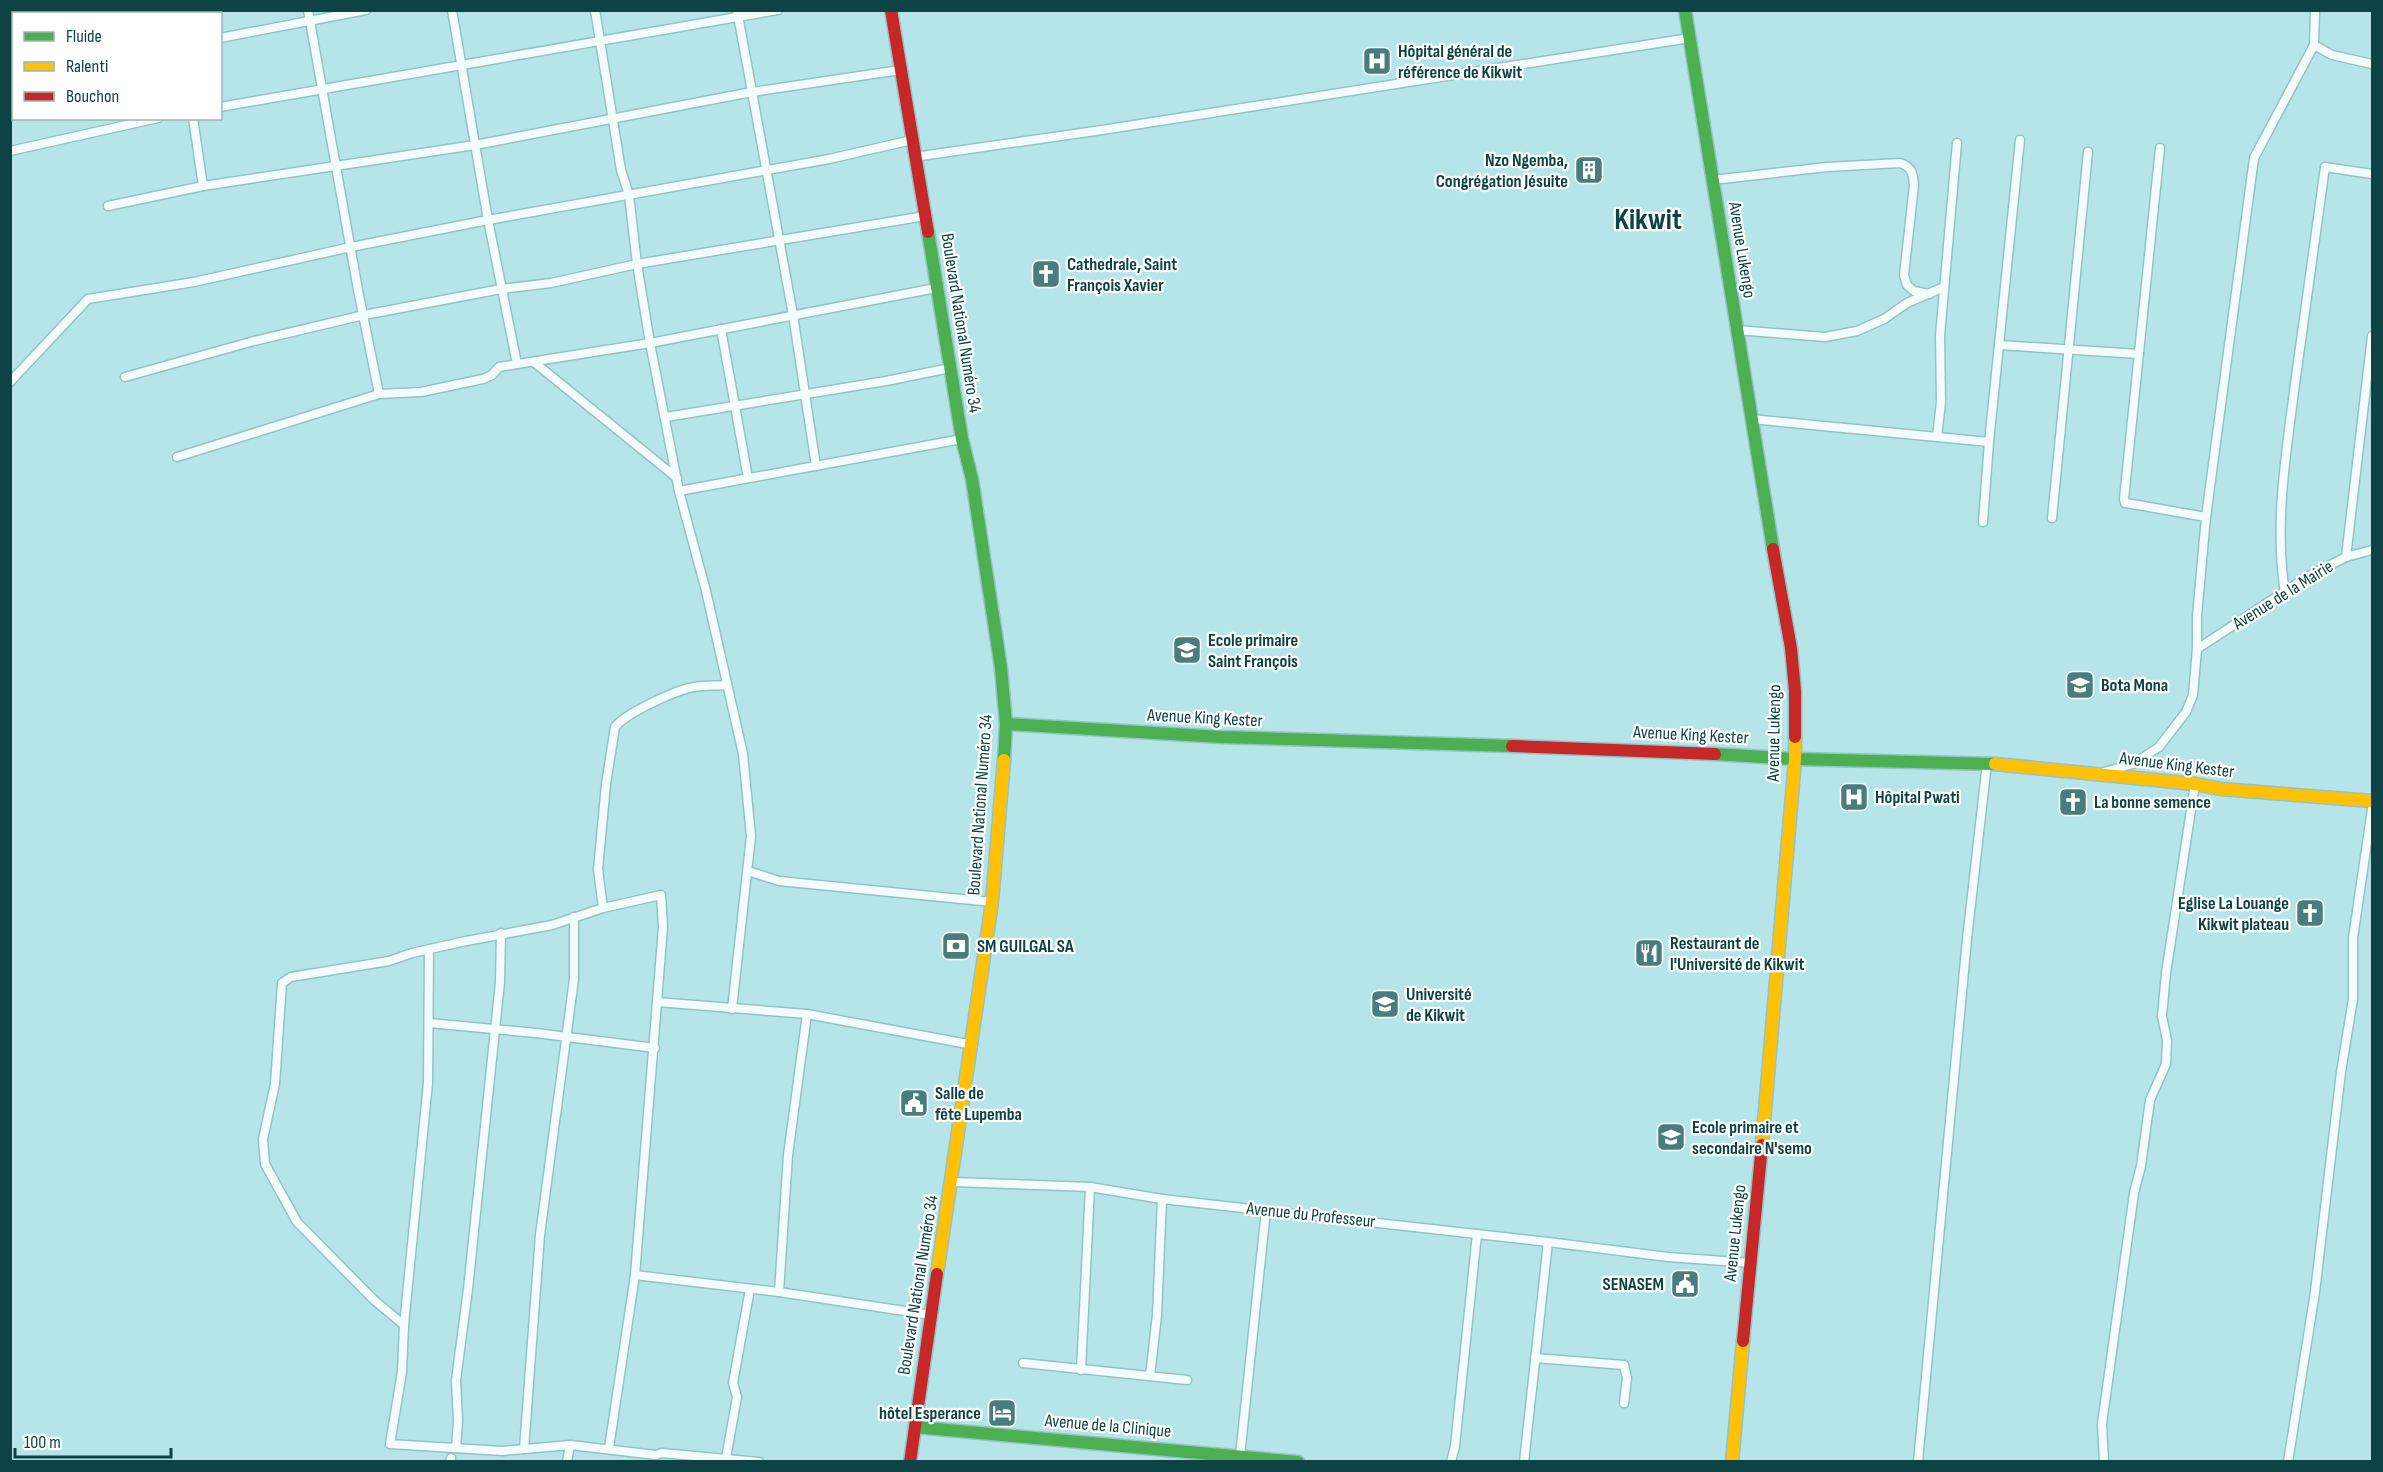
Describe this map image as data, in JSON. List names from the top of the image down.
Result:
{
  "streets": {
    "street": [
      "Avenue Lukengo",
      "Boulevard National Numéro 34",
      "Avenue de la Mairie",
      "Avenue King Kester",
      "Avenue du Professeur",
      "Avenue de la Clinique"
    ]
  },
  "crossings": [
    ["Avenue Lukengo", "Avenue King Kester"],
    ["Avenue Lukengo", "Avenue du Professeur"],
    ["Boulevard National Numéro 34", "Avenue King Kester"],
    ["Boulevard National Numéro 34", "Avenue du Professeur"],
    ["Boulevard National Numéro 34", "Avenue de la Clinique"]
  ],
  "districts": ["Kikwit"],
  "places": {
    "hospital": ["Hôpital général de référence de Kikwit", "Hôpital Pwati"],
    "building": ["Nzo Ngemba, Congrégation Jésuite"],
    "church": ["Cathedrale, Saint François Xavier", "La bonne semence", "Eglise La Louange Kikwit plateau"],
    "school or university": [
      "Ecole primaire Saint François",
      "Bota Mona",
      "Université de Kikwit",
      "Ecole primaire et secondaire N'semo"
    ],
    "bank": ["SM GUILGAL SA"],
    "restaurant": ["Restaurant de l'Université de Kikwit"],
    "public building": ["Salle de fête Lupemba", "SENASEM"],
    "hotel": ["hôtel Esperance"]
  },
  "legend": ["Fluide", "Ralenti", "Bouchon"],
  "scale_bar": "100 m"
}
